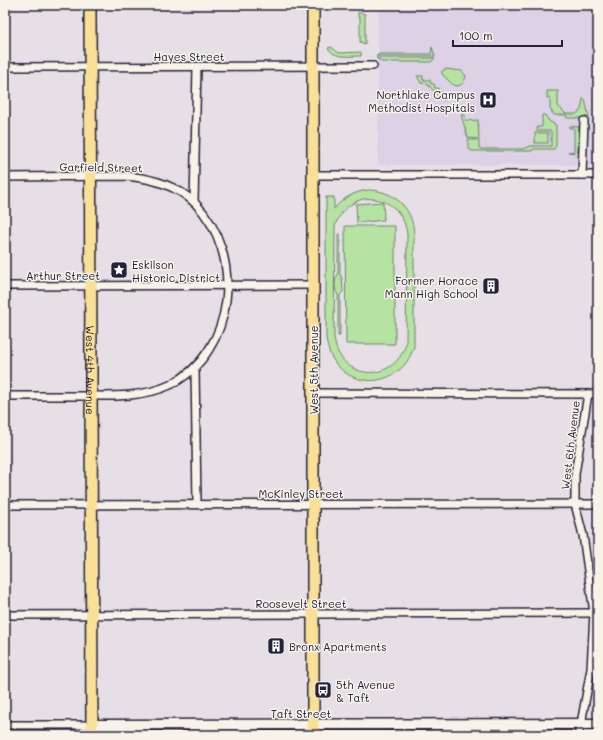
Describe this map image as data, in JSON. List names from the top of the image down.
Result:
{
  "streets": {
    "main road": ["West 4th Avenue", "West 5th Avenue"],
    "street": [
      "Hayes Street",
      "Garfield Street",
      "Arthur Street",
      "West 6th Avenue",
      "McKinley Street",
      "Roosevelt Street",
      "Taft Street"
    ]
  },
  "crossings": [
    ["Hayes Street", "West 4th Avenue"],
    ["Hayes Street", "West 5th Avenue"],
    ["Garfield Street", "Arthur Street"],
    ["Garfield Street", "West 4th Avenue"],
    ["Arthur Street", "West 4th Avenue"],
    ["Arthur Street", "West 5th Avenue"],
    ["West 4th Avenue", "McKinley Street"],
    ["West 4th Avenue", "Roosevelt Street"],
    ["West 4th Avenue", "Taft Street"],
    ["West 5th Avenue", "McKinley Street"],
    ["West 5th Avenue", "Roosevelt Street"],
    ["West 5th Avenue", "Taft Street"],
    ["West 6th Avenue", "McKinley Street"],
    ["West 6th Avenue", "Roosevelt Street"],
    ["West 6th Avenue", "Taft Street"]
  ],
  "places": {
    "hospital": ["Northlake Campus Methodist Hospitals"],
    "place": ["Eskilson Historic District"],
    "building": ["Former Horace Mann High School", "Bronx Apartments"],
    "bus stop": ["5th Avenue & Taft"]
  },
  "scale_bar": "100 m"
}
